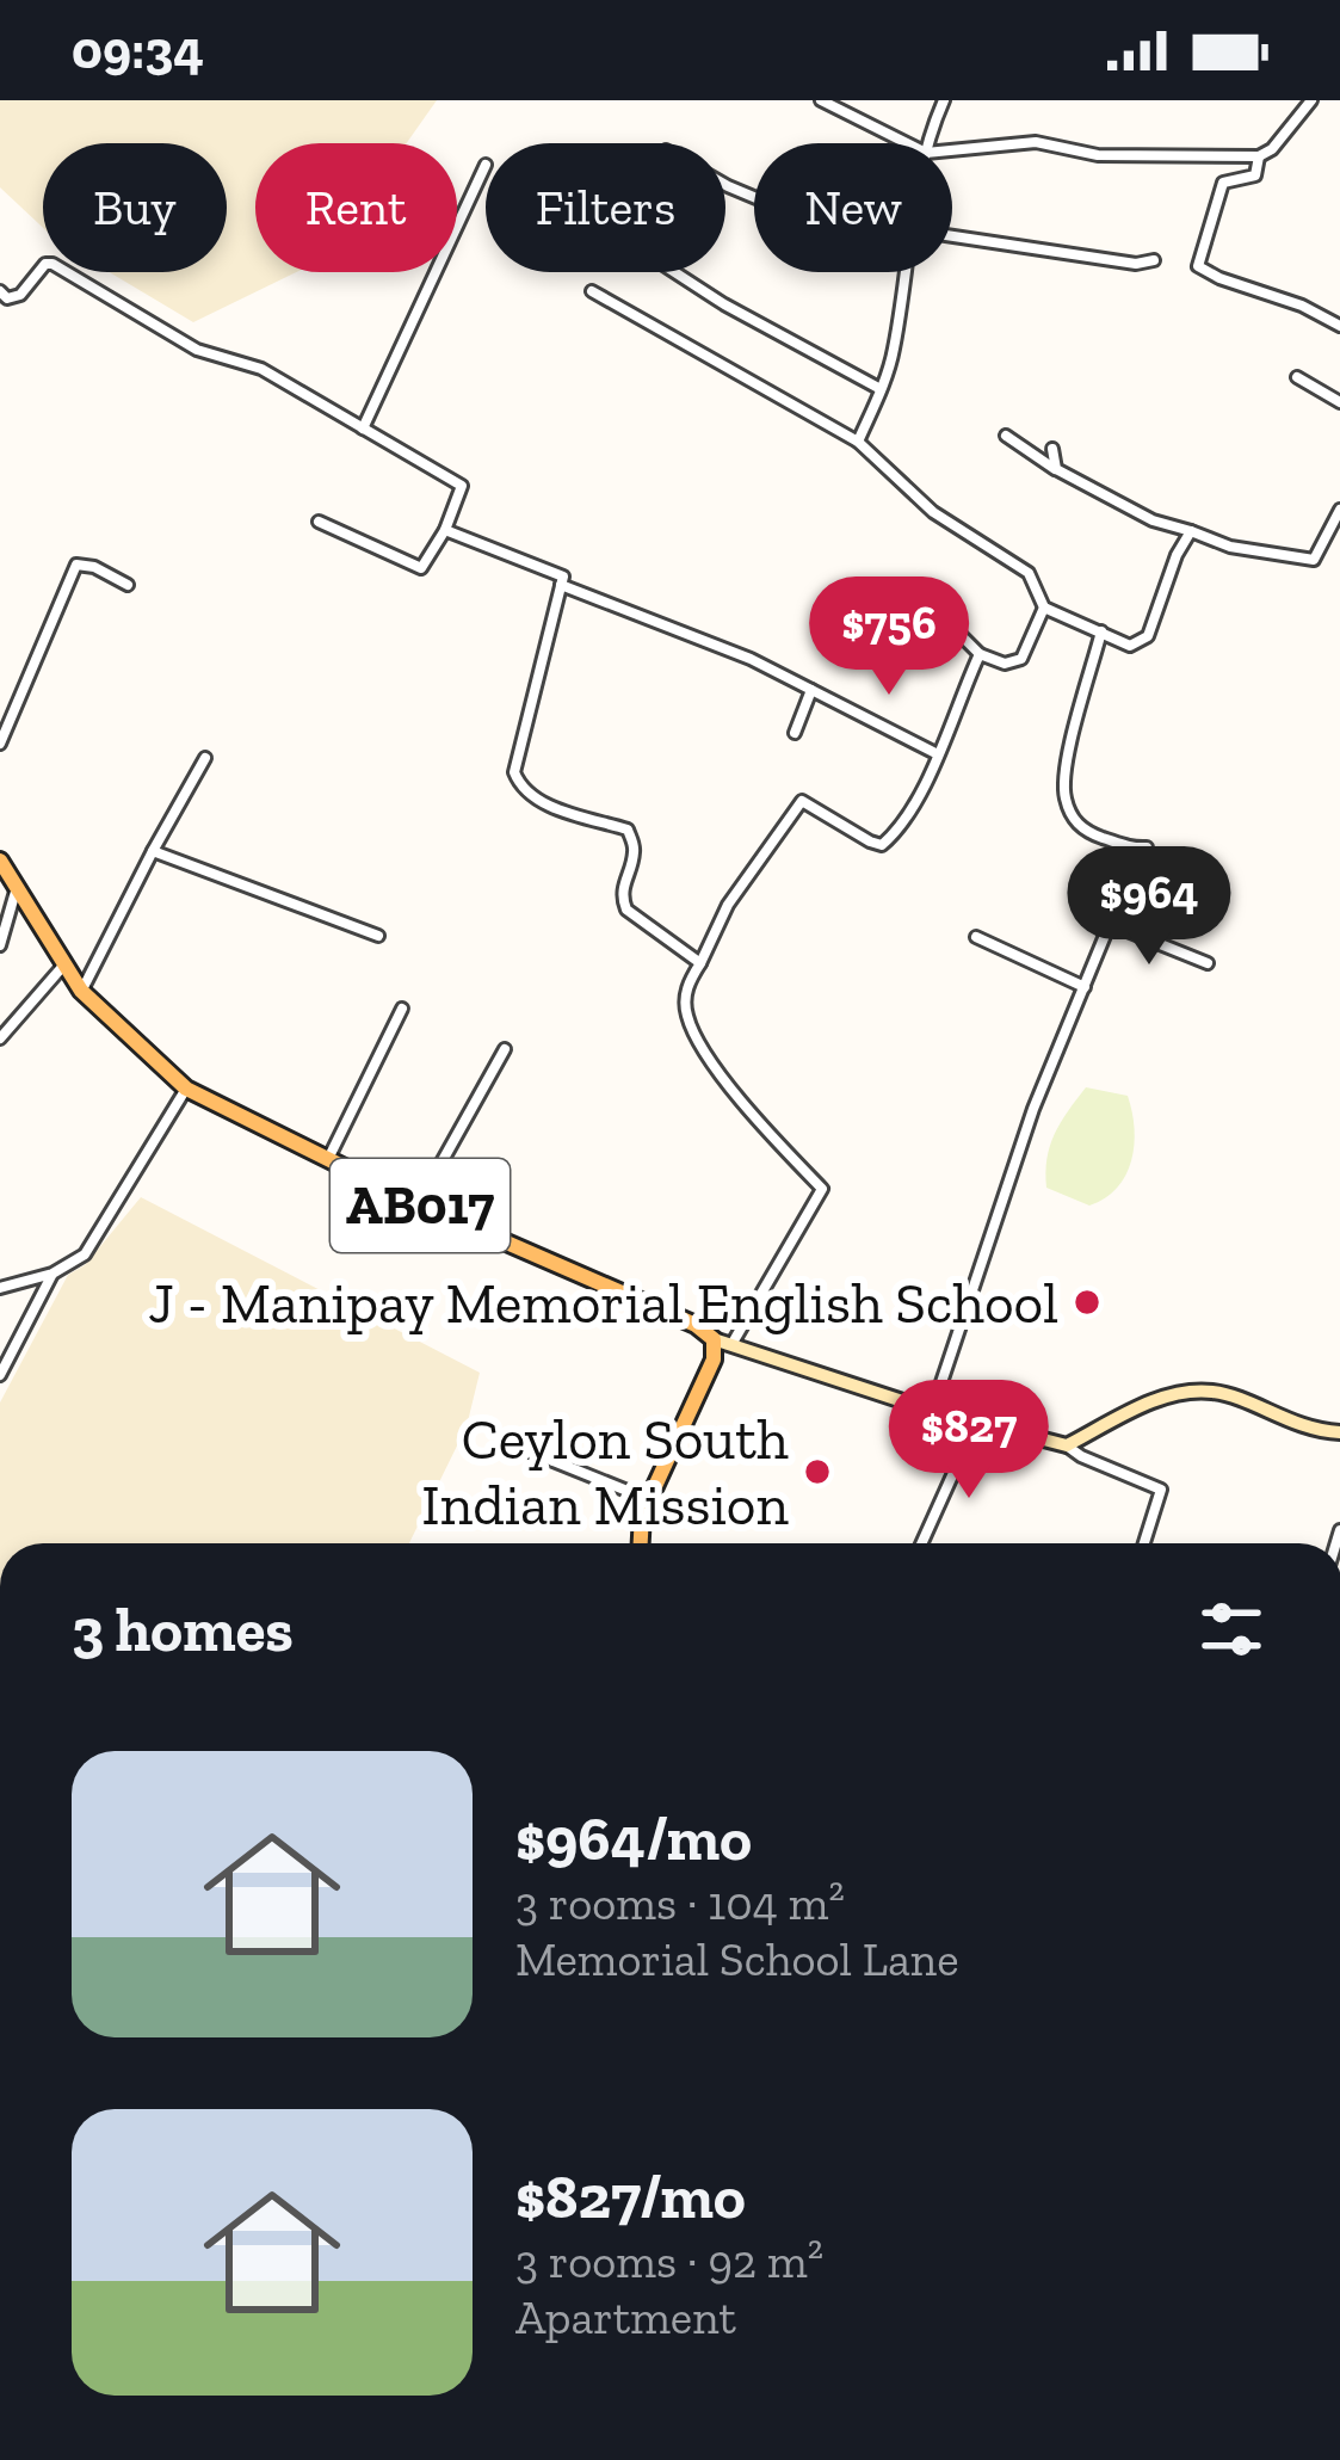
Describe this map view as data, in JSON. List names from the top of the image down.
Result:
{
  "streets": {
    "main road": ["AB017"]
  },
  "places": ["J - Manipay Memorial English School", "Ceylon South Indian Mission"],
  "page": {
    "status": "09:34",
    "chip": [
      "Buy",
      "Rent",
      "Filters",
      "New"
    ],
    "price": ["$756", "$964", "$827"],
    "heading": "3 homes",
    "list": [
      {
        "name": "$964/mo",
        "note": "3 rooms · 104 m² · Memorial School Lane"
      },
      {
        "name": "$827/mo",
        "note": "3 rooms · 92 m² · Apartment"
      }
    ]
  }
}
